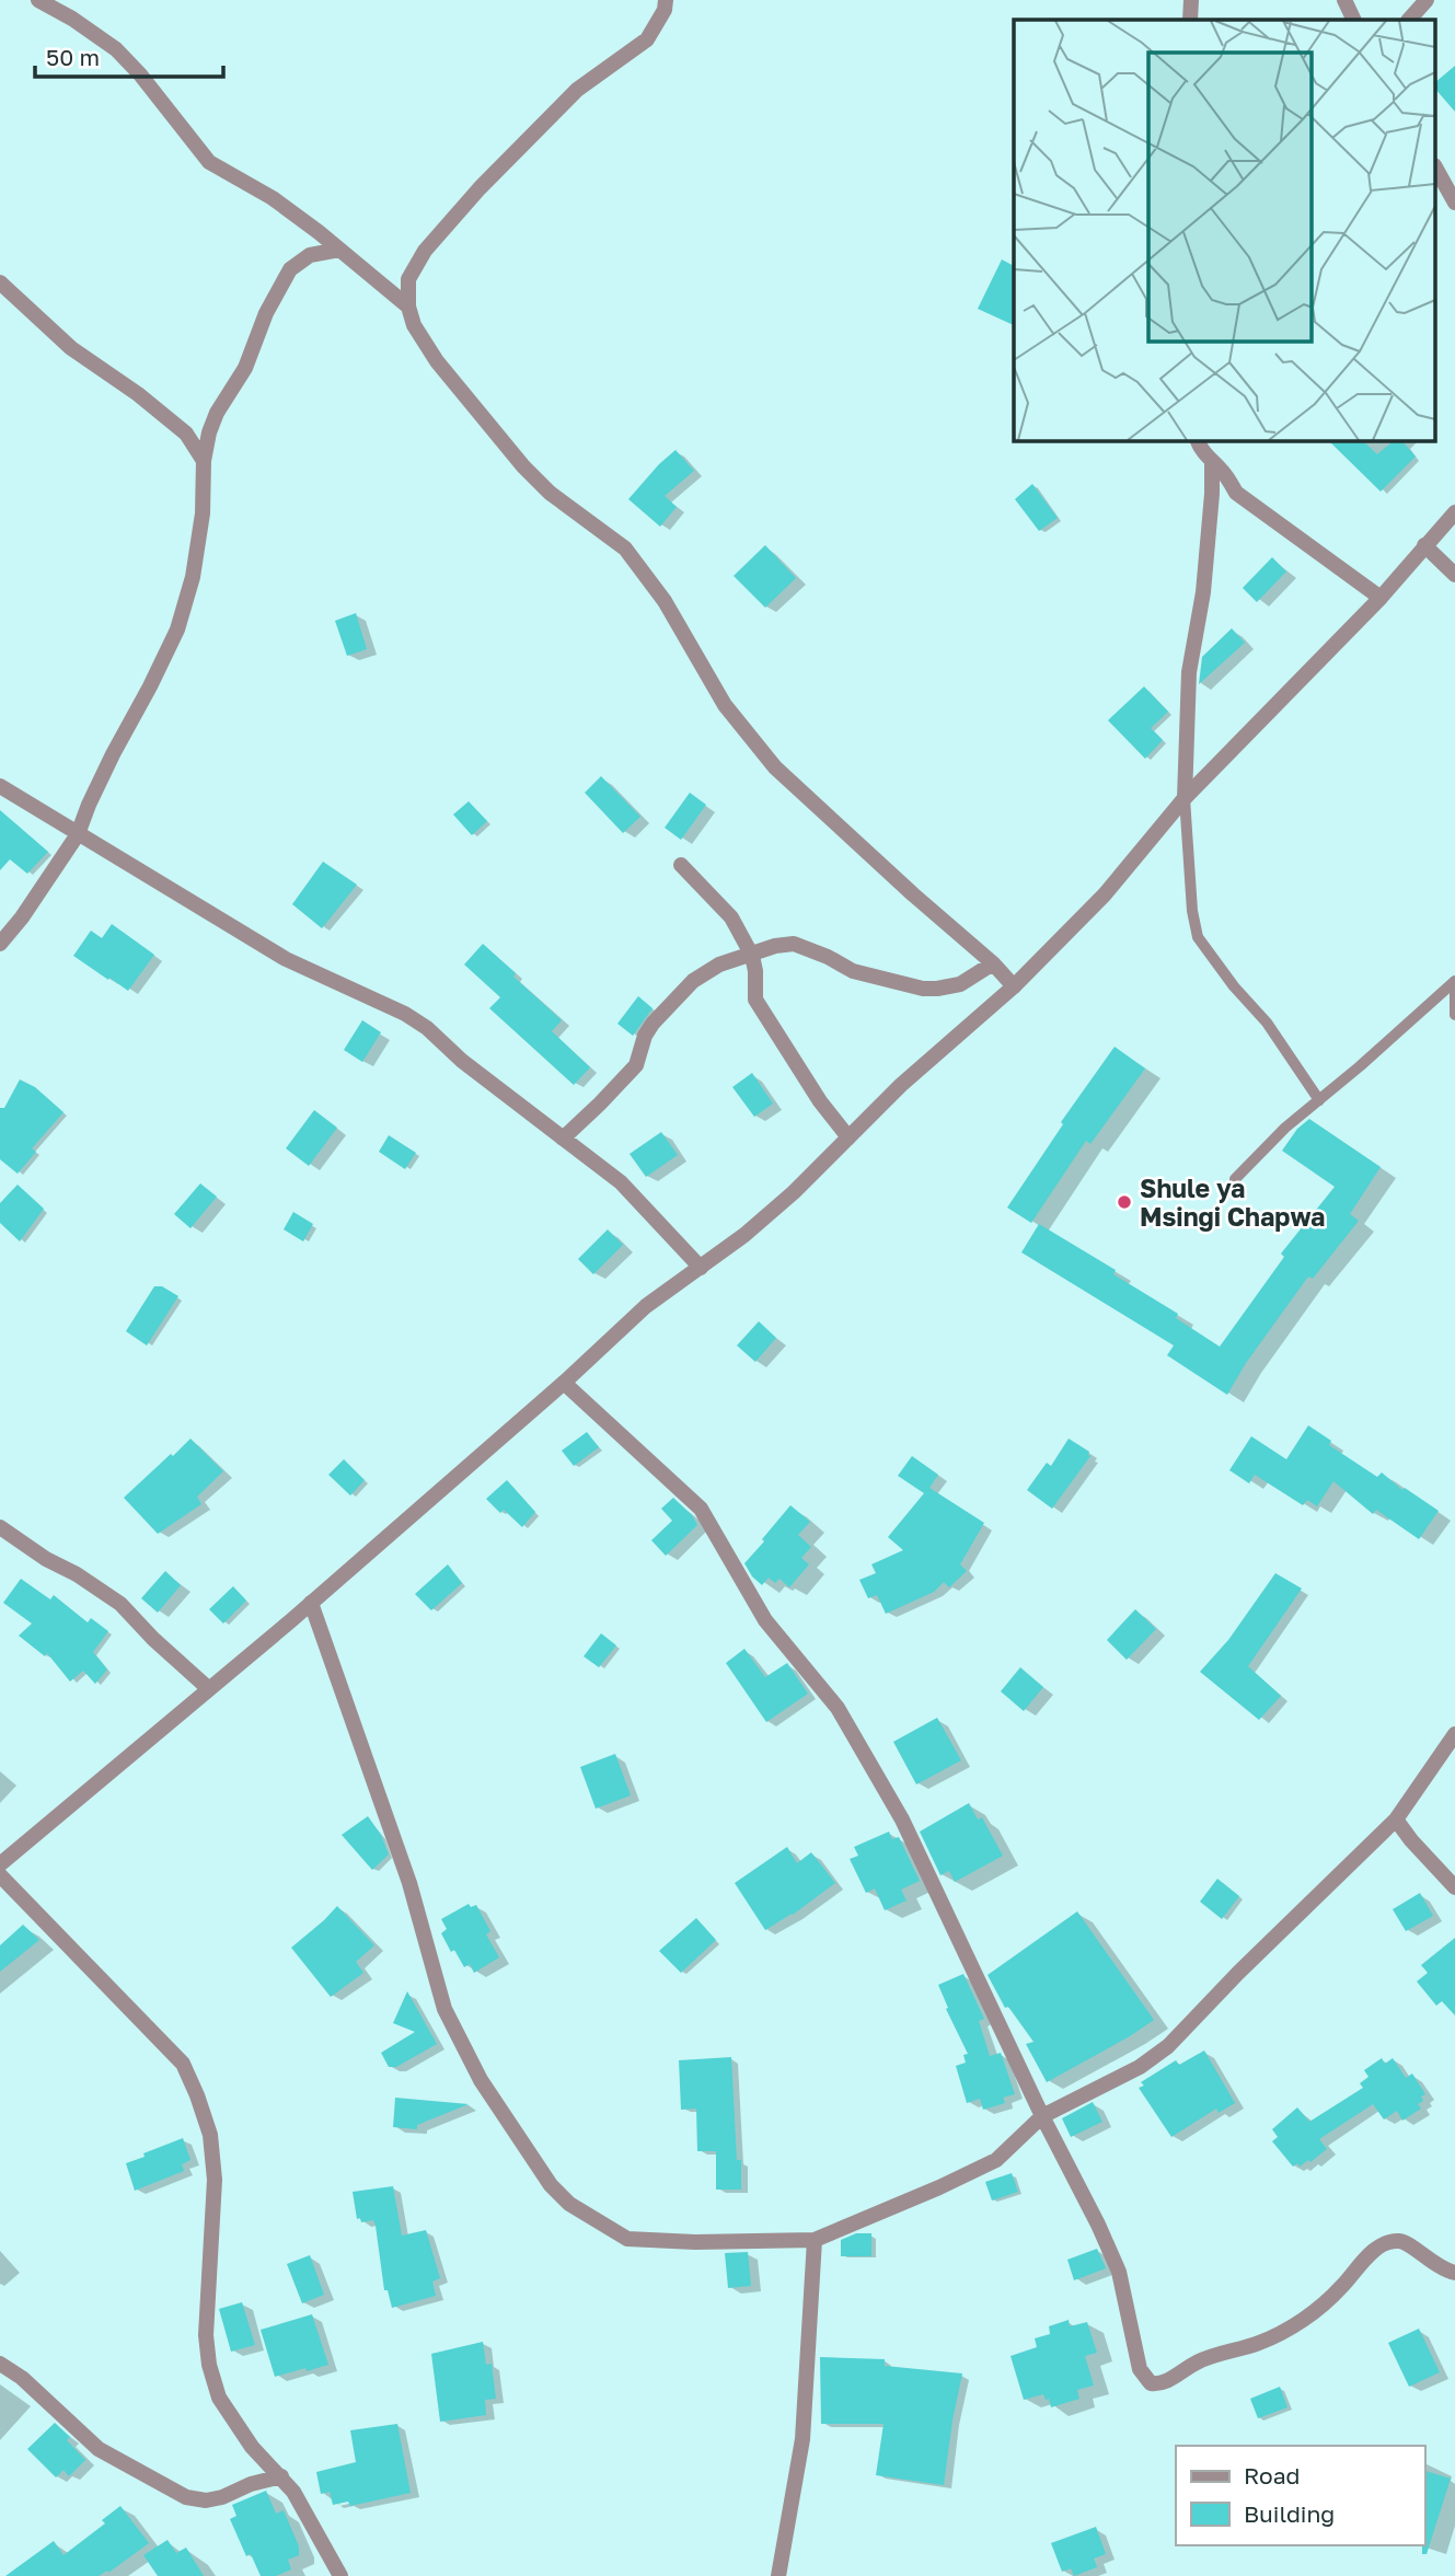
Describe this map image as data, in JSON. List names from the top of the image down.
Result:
{
  "places": ["Shule ya Msingi Chapwa"],
  "legend": ["Road", "Building"],
  "scale_bar": "50 m"
}
